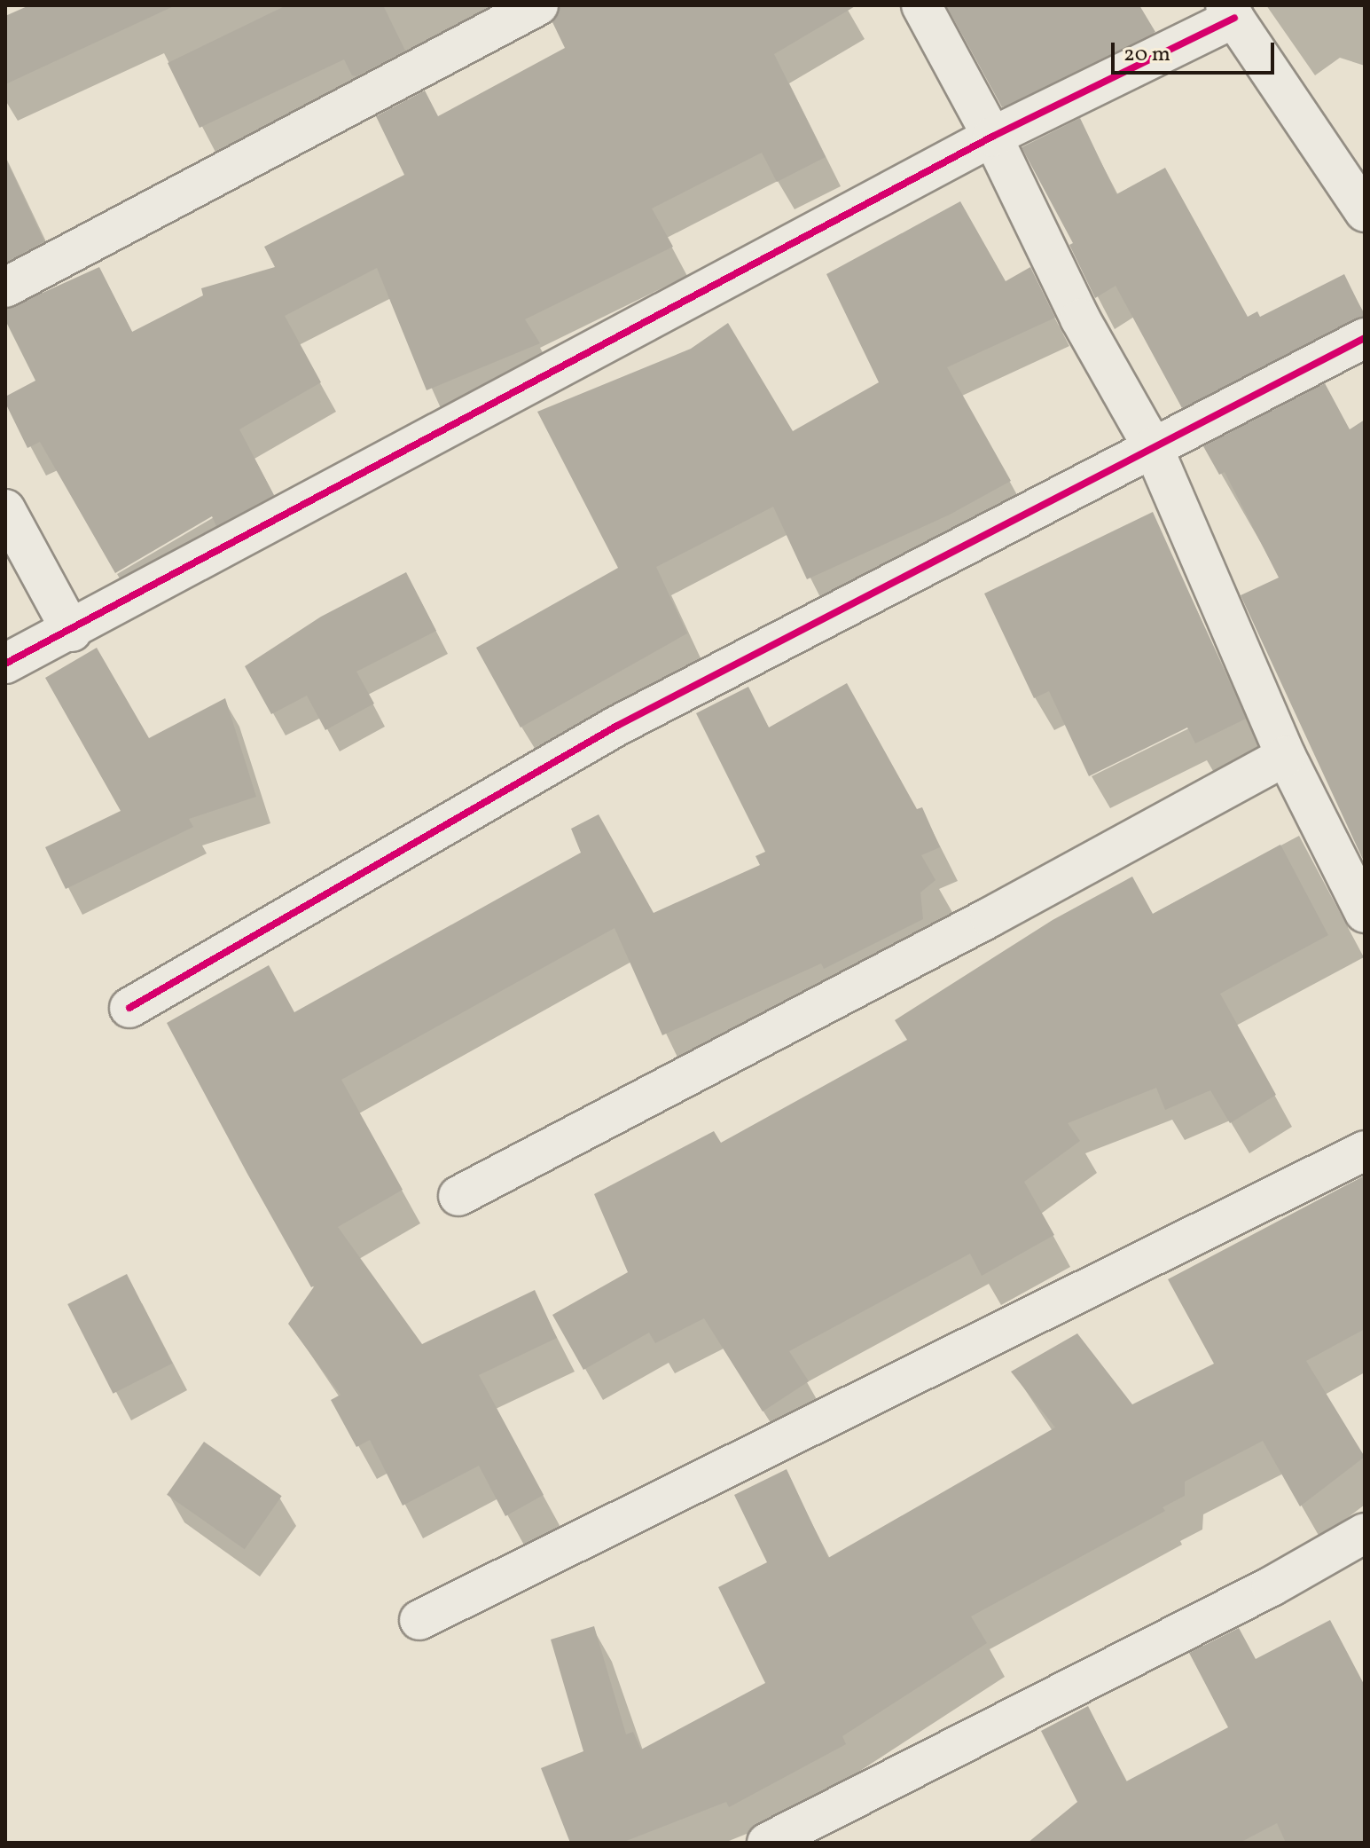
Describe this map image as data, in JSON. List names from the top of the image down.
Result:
{
  "scale_bar": "20 m"
}
